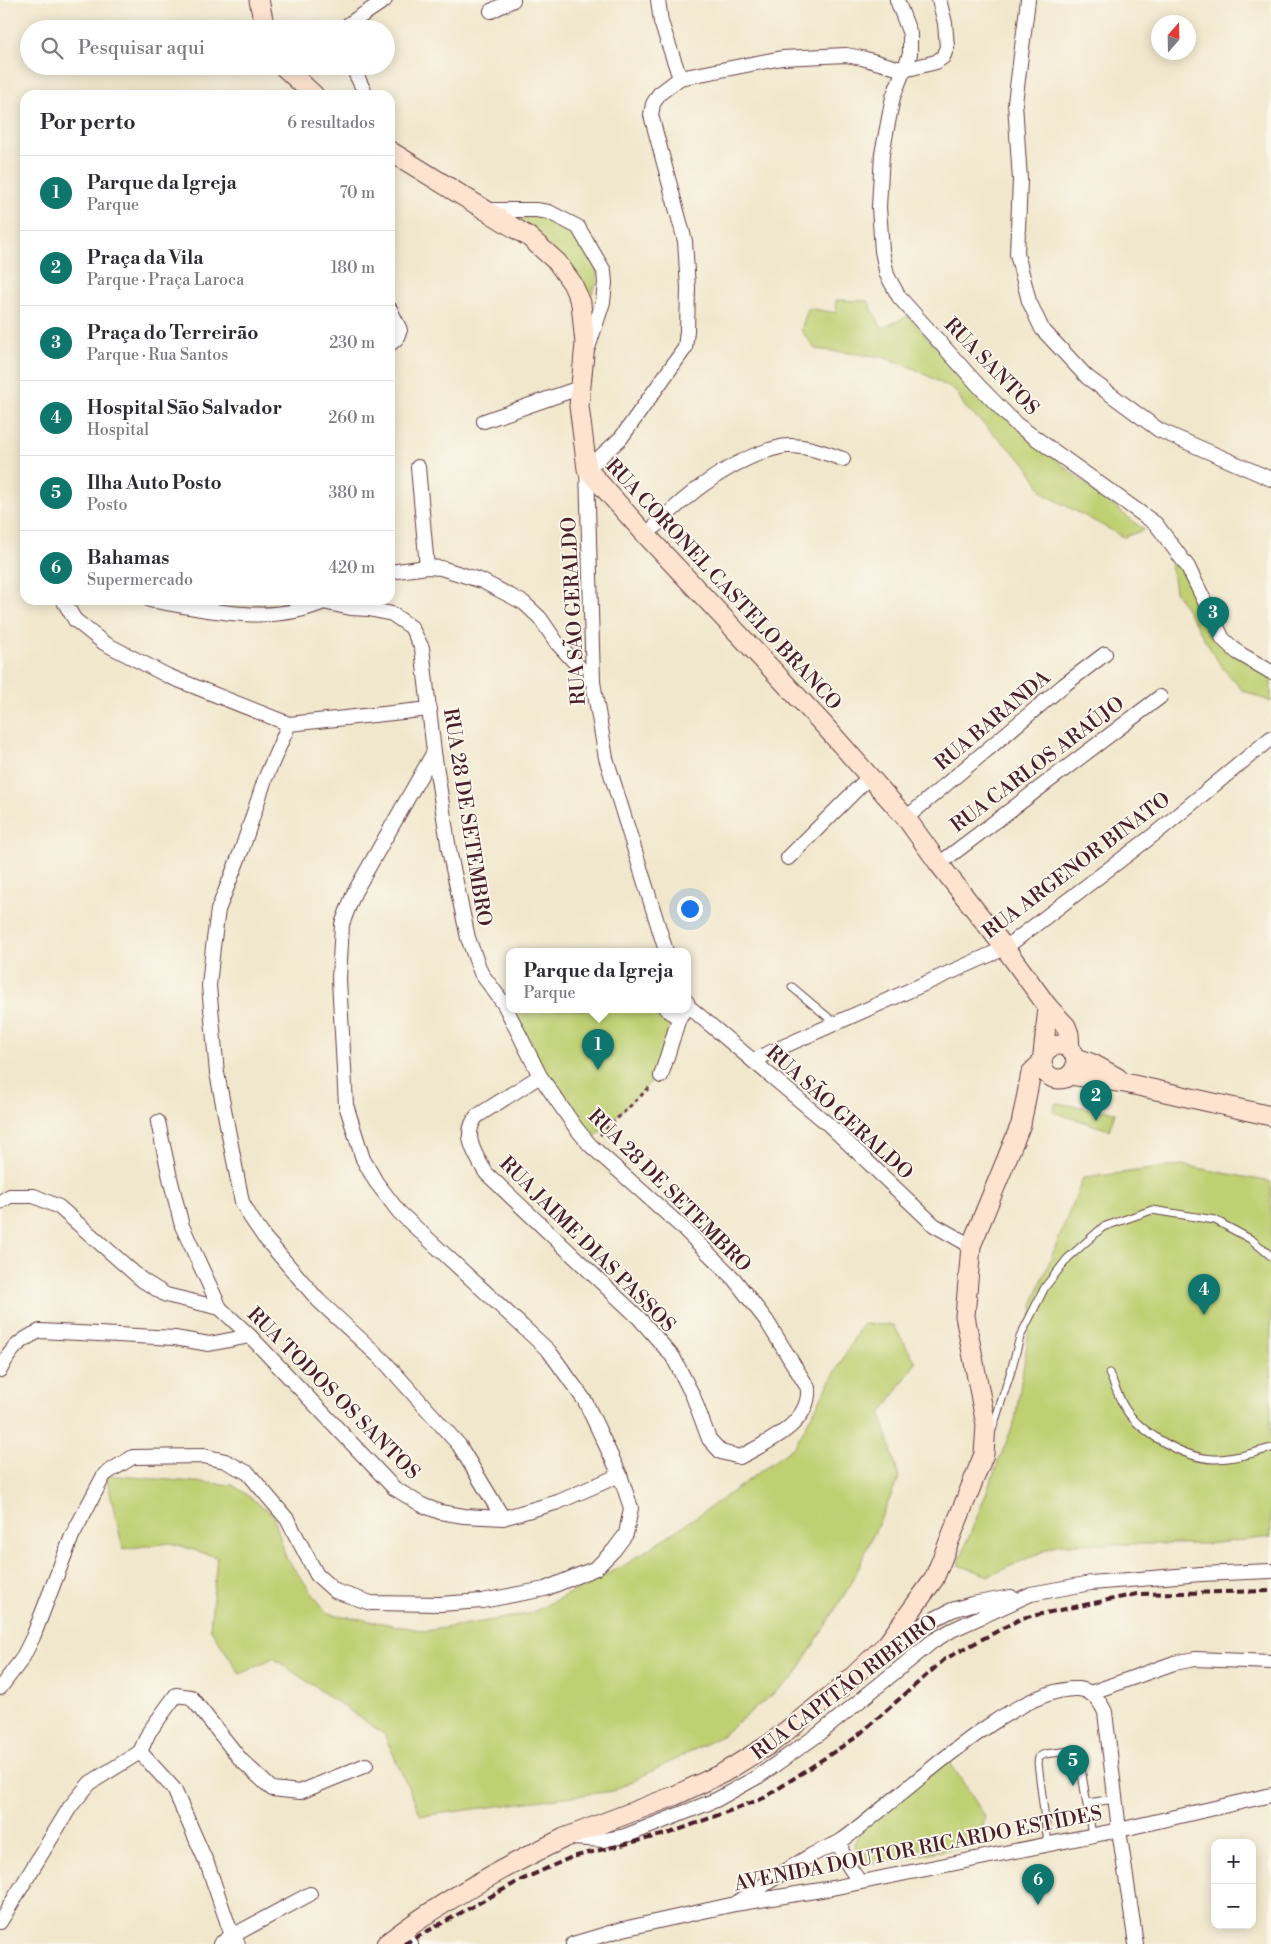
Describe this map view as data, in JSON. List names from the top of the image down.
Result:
{
  "streets": {
    "main road": ["RUA CORONEL CASTELO BRANCO"],
    "street": [
      "RUA SANTOS",
      "RUA SÃO GERALDO",
      "RUA BARANDA",
      "RUA CARLOS ARAÚJO",
      "RUA 28 DE SETEMBRO",
      "RUA ARGENOR BINATO",
      "RUA JAIME DIAS PASSOS",
      "RUA TODOS OS SANTOS",
      "RUA CAPITÃO RIBEIRO",
      "AVENIDA DOUTOR RICARDO ESTÍDES"
    ]
  },
  "crossings": [
    ["RUA CORONEL CASTELO BRANCO", "RUA SÃO GERALDO"],
    ["RUA CORONEL CASTELO BRANCO", "RUA BARANDA"],
    ["RUA CORONEL CASTELO BRANCO", "RUA CARLOS ARAÚJO"],
    ["RUA CORONEL CASTELO BRANCO", "RUA ARGENOR BINATO"],
    ["RUA SÃO GERALDO", "RUA ARGENOR BINATO"],
    ["RUA 28 DE SETEMBRO", "RUA JAIME DIAS PASSOS"]
  ],
  "north": "top",
  "page": {
    "search": "Pesquisar aqui",
    "heading": ["Por perto", "6 resultados"],
    "list": [
      {
        "mark": "1",
        "name": "Parque da Igreja",
        "note": "Parque",
        "value": "70 m"
      },
      {
        "mark": "2",
        "name": "Praça da Vila",
        "note": "Parque · Praça Laroca",
        "value": "180 m"
      },
      {
        "mark": "3",
        "name": "Praça do Terreirão",
        "note": "Parque · Rua Santos",
        "value": "230 m"
      },
      {
        "mark": "4",
        "name": "Hospital São Salvador",
        "note": "Hospital",
        "value": "260 m"
      },
      {
        "mark": "5",
        "name": "Ilha Auto Posto",
        "note": "Posto",
        "value": "380 m"
      },
      {
        "mark": "6",
        "name": "Bahamas",
        "note": "Supermercado",
        "value": "420 m"
      }
    ],
    "pins": [
      "3",
      "1",
      "2",
      "4",
      "5",
      "6"
    ],
    "popup": ["Parque da Igreja", "Parque"],
    "map_buttons": ["+", "−"]
  }
}
